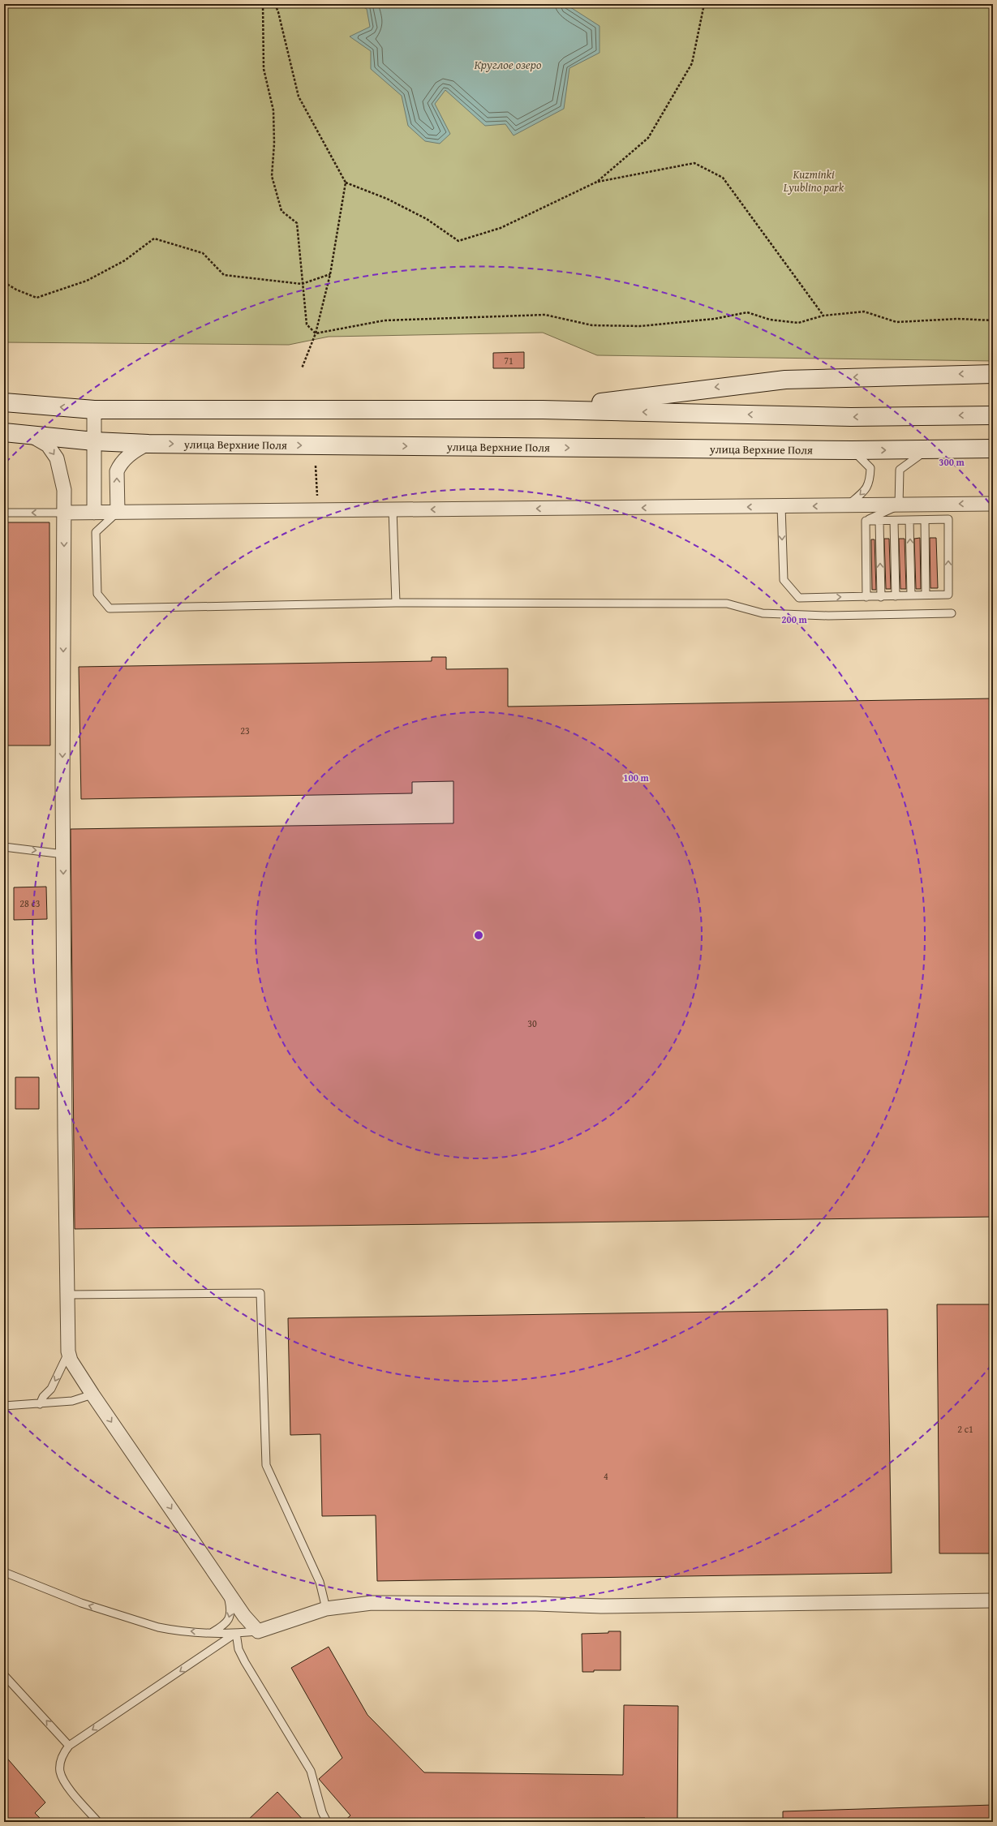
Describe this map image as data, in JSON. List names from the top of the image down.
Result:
{
  "streets": {
    "main road": ["улица Верхние Поля"]
  },
  "water": ["Круглое озеро"],
  "parks": ["Kuzminki Lyublino park"],
  "house_numbers": [
    "71",
    "23",
    "28 с3",
    "30",
    "2 с1",
    "4"
  ],
  "rings": ["300 m", "200 m", "100 m"]
}
